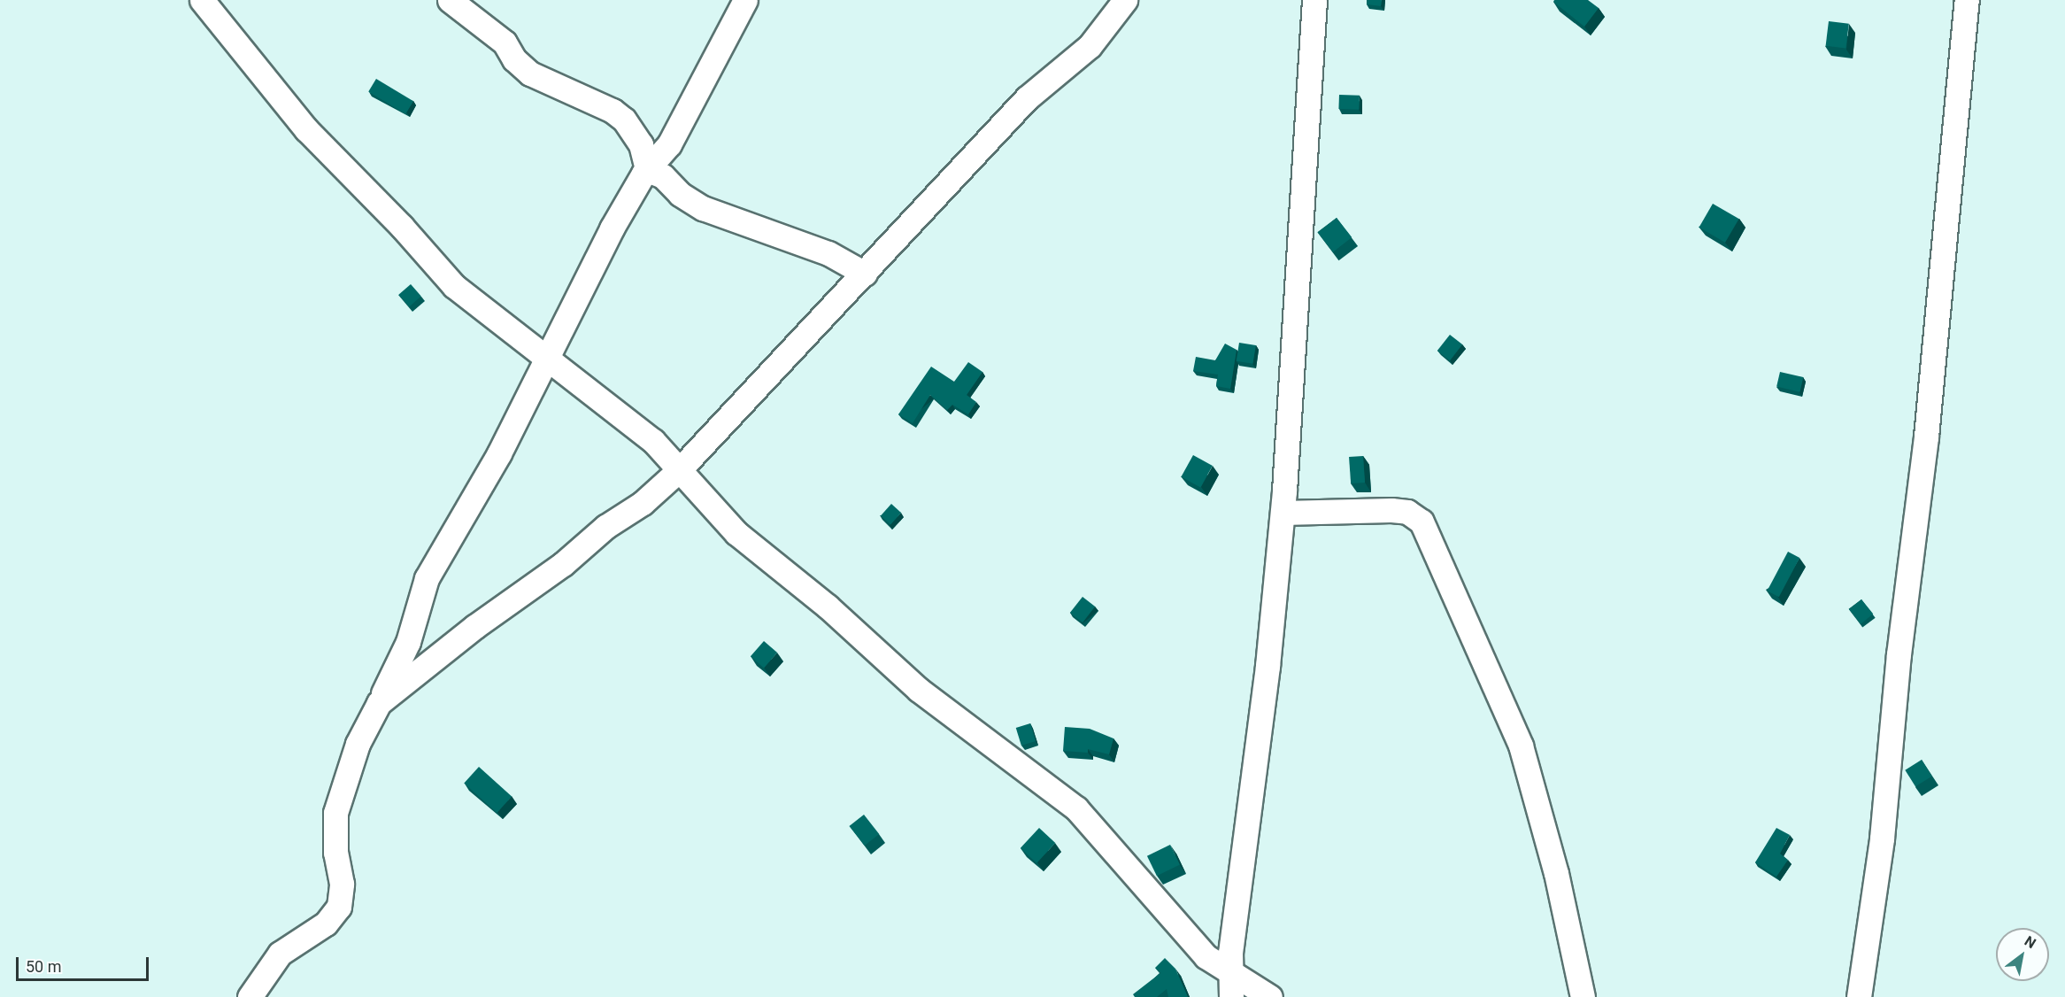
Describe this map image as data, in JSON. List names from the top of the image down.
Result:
{
  "scale_bar": "50 m",
  "north": "top right"
}
